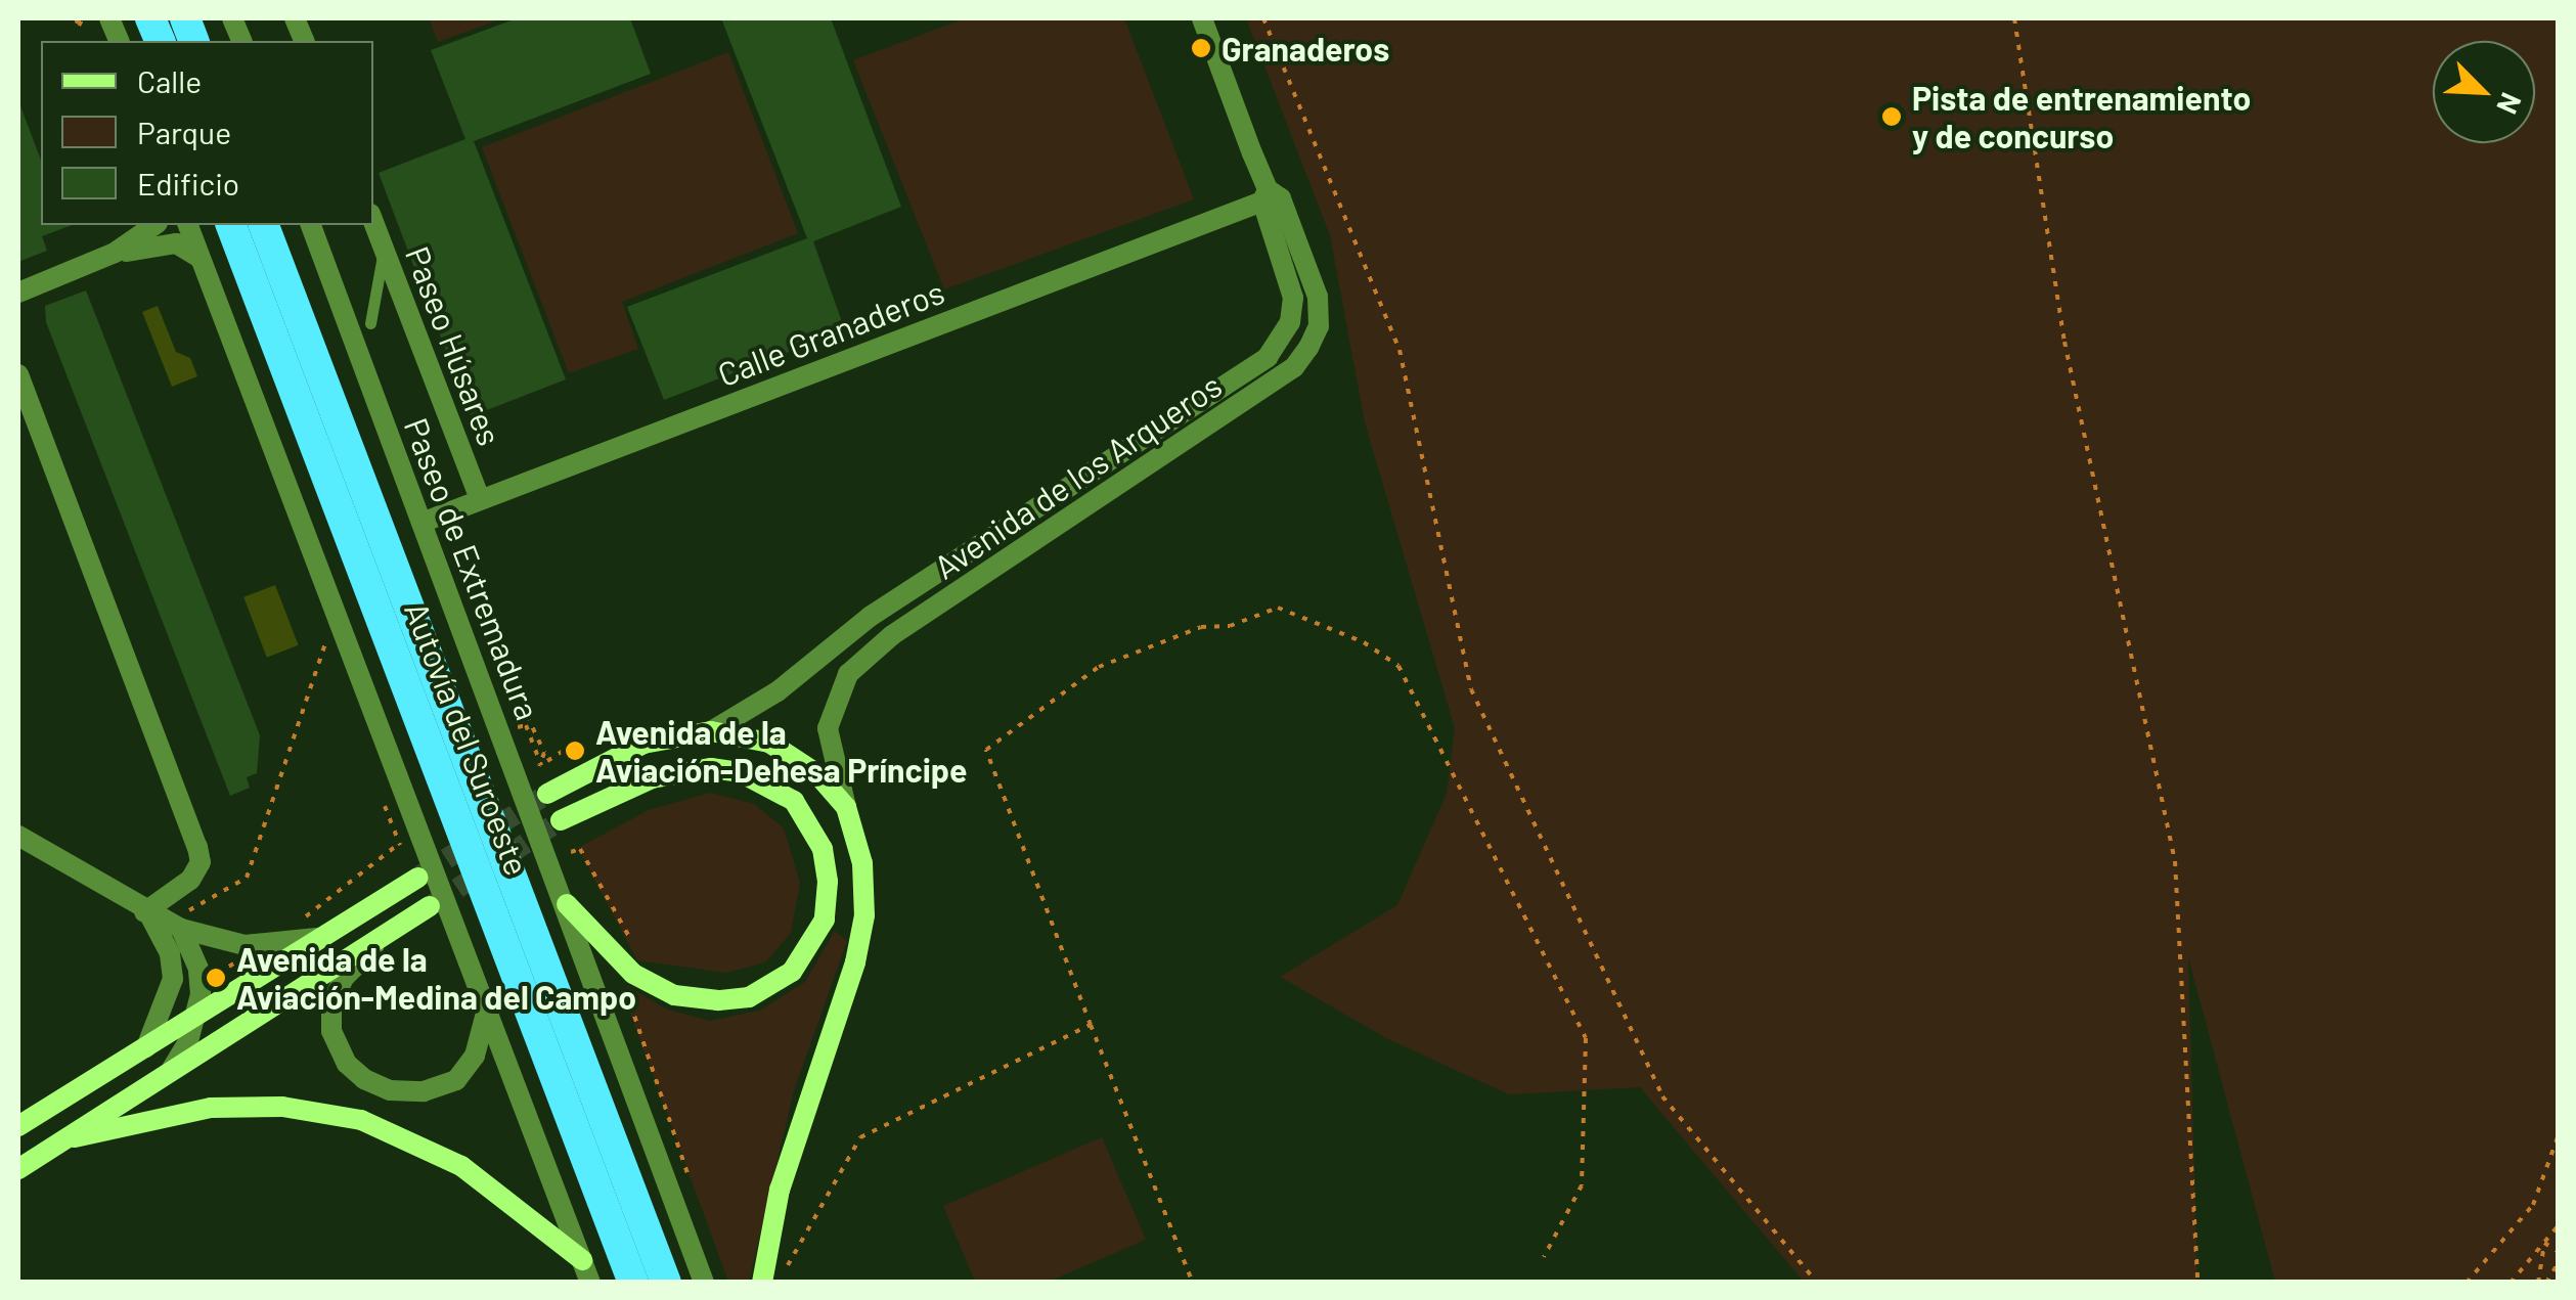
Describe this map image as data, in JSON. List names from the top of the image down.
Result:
{
  "streets": {
    "highway": ["Autovía del Suroeste"],
    "street": [
      "Calle Granaderos",
      "Paseo Húsares",
      "Avenida de los Arqueros",
      "Paseo de Extremadura"
    ]
  },
  "crossings": [
    ["Calle Granaderos", "Paseo Húsares"],
    ["Calle Granaderos", "Avenida de los Arqueros"],
    ["Calle Granaderos", "Paseo de Extremadura"]
  ],
  "places": [
    "Granaderos",
    "Pista de entrenamiento y de concurso",
    "Avenida de la Aviación-Dehesa Príncipe",
    "Avenida de la Aviación-Medina del Campo"
  ],
  "legend": ["Calle", "Parque", "Edificio"],
  "north": "bottom right"
}
